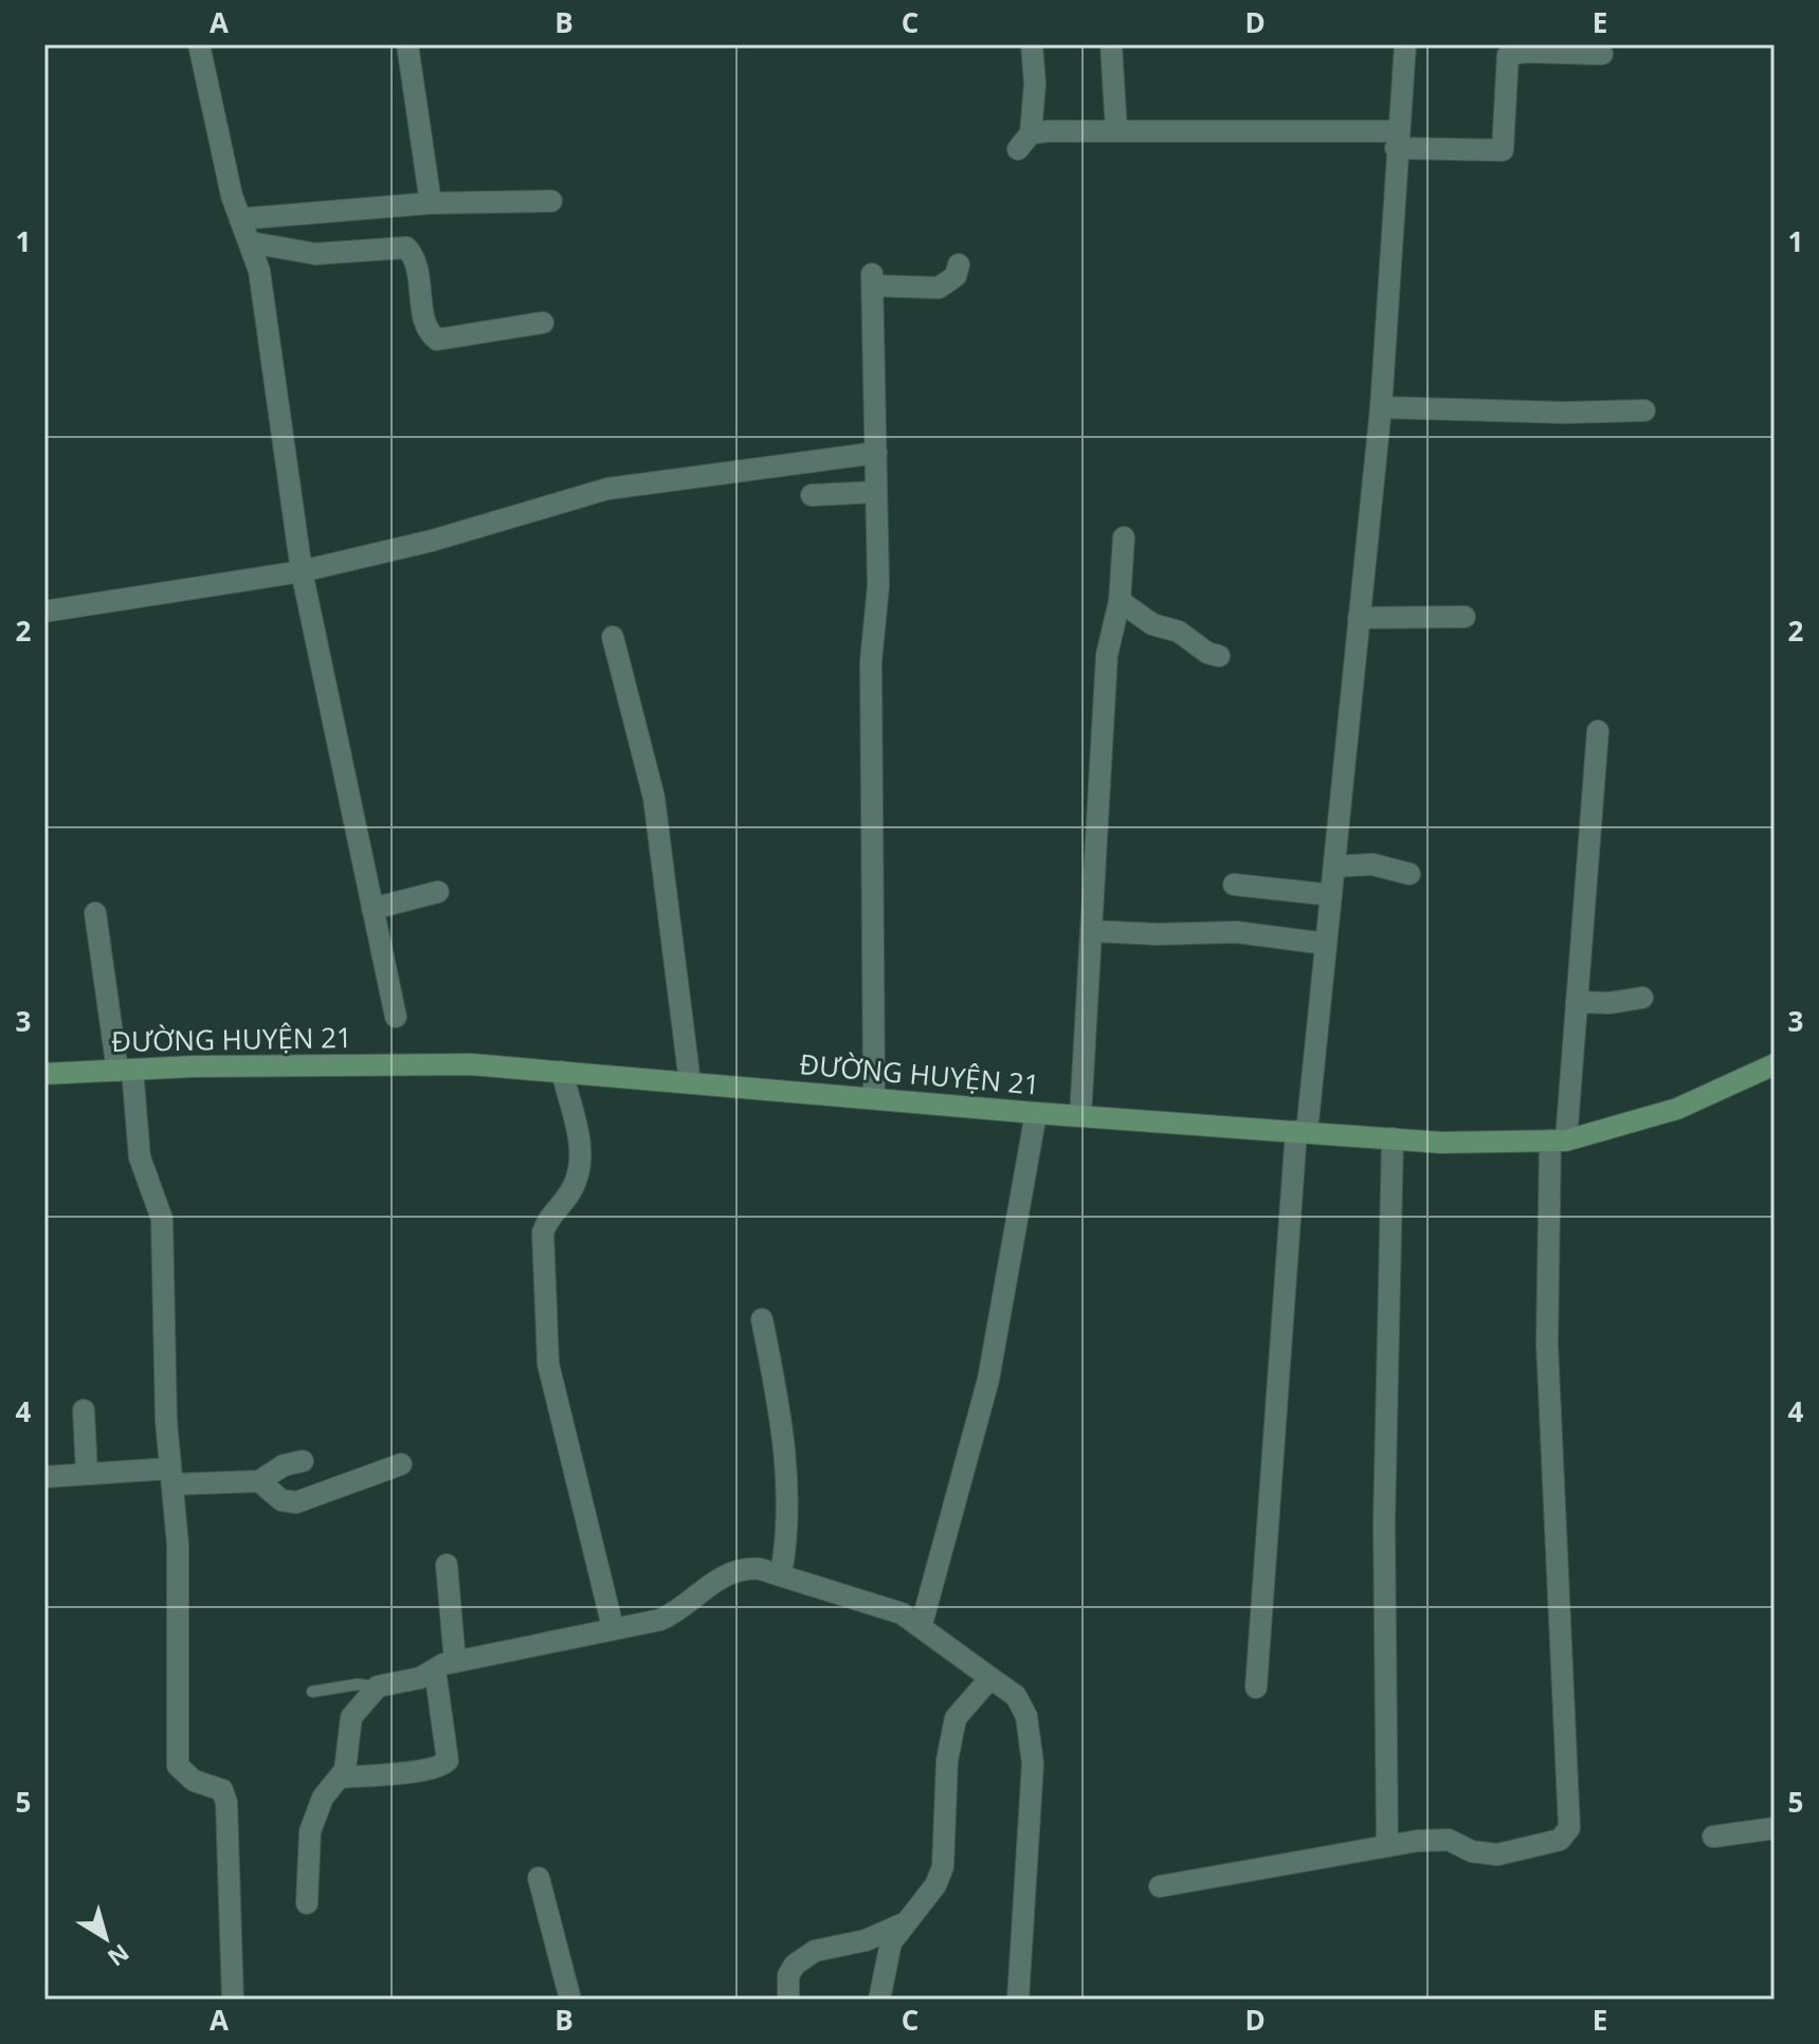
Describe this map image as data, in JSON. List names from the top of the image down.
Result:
{
  "streets": {
    "street": ["ĐƯỜNG HUYỆN 21"]
  },
  "north": "bottom right",
  "grid": {
    "columns": [
      "A",
      "B",
      "C",
      "D",
      "E"
    ],
    "rows": [
      "1",
      "2",
      "3",
      "4",
      "5"
    ]
  }
}
